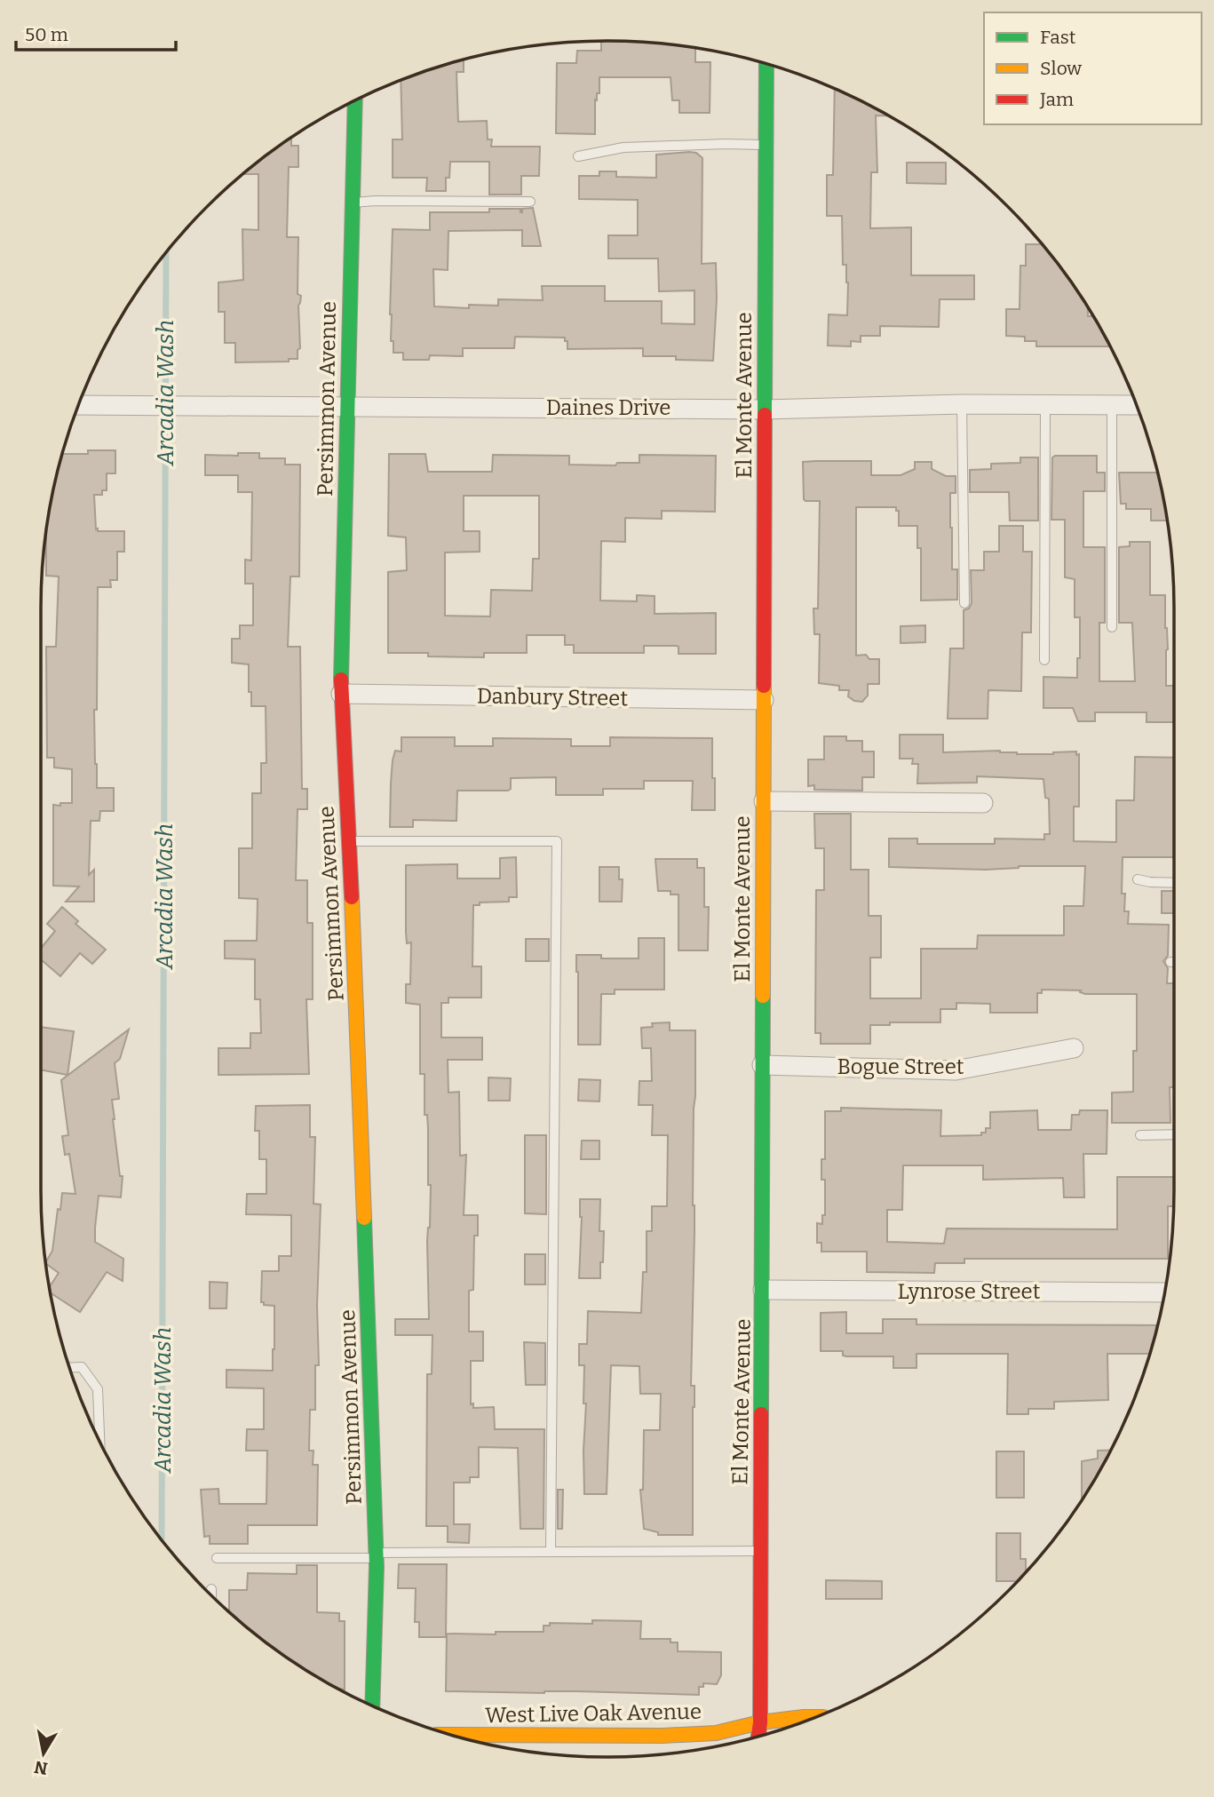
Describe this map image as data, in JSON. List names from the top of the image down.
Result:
{
  "streets": {
    "street": [
      "El Monte Avenue",
      "Persimmon Avenue",
      "Daines Drive",
      "Danbury Street",
      "Bogue Street",
      "Lynrose Street",
      "West Live Oak Avenue"
    ]
  },
  "crossings": [
    ["El Monte Avenue", "Daines Drive"],
    ["El Monte Avenue", "Danbury Street"],
    ["El Monte Avenue", "Bogue Street"],
    ["El Monte Avenue", "Lynrose Street"],
    ["El Monte Avenue", "West Live Oak Avenue"],
    ["Persimmon Avenue", "Daines Drive"],
    ["Persimmon Avenue", "Danbury Street"]
  ],
  "water": ["Arcadia Wash"],
  "legend": ["Fast", "Slow", "Jam"],
  "scale_bar": "50 m",
  "north": "bottom"
}
